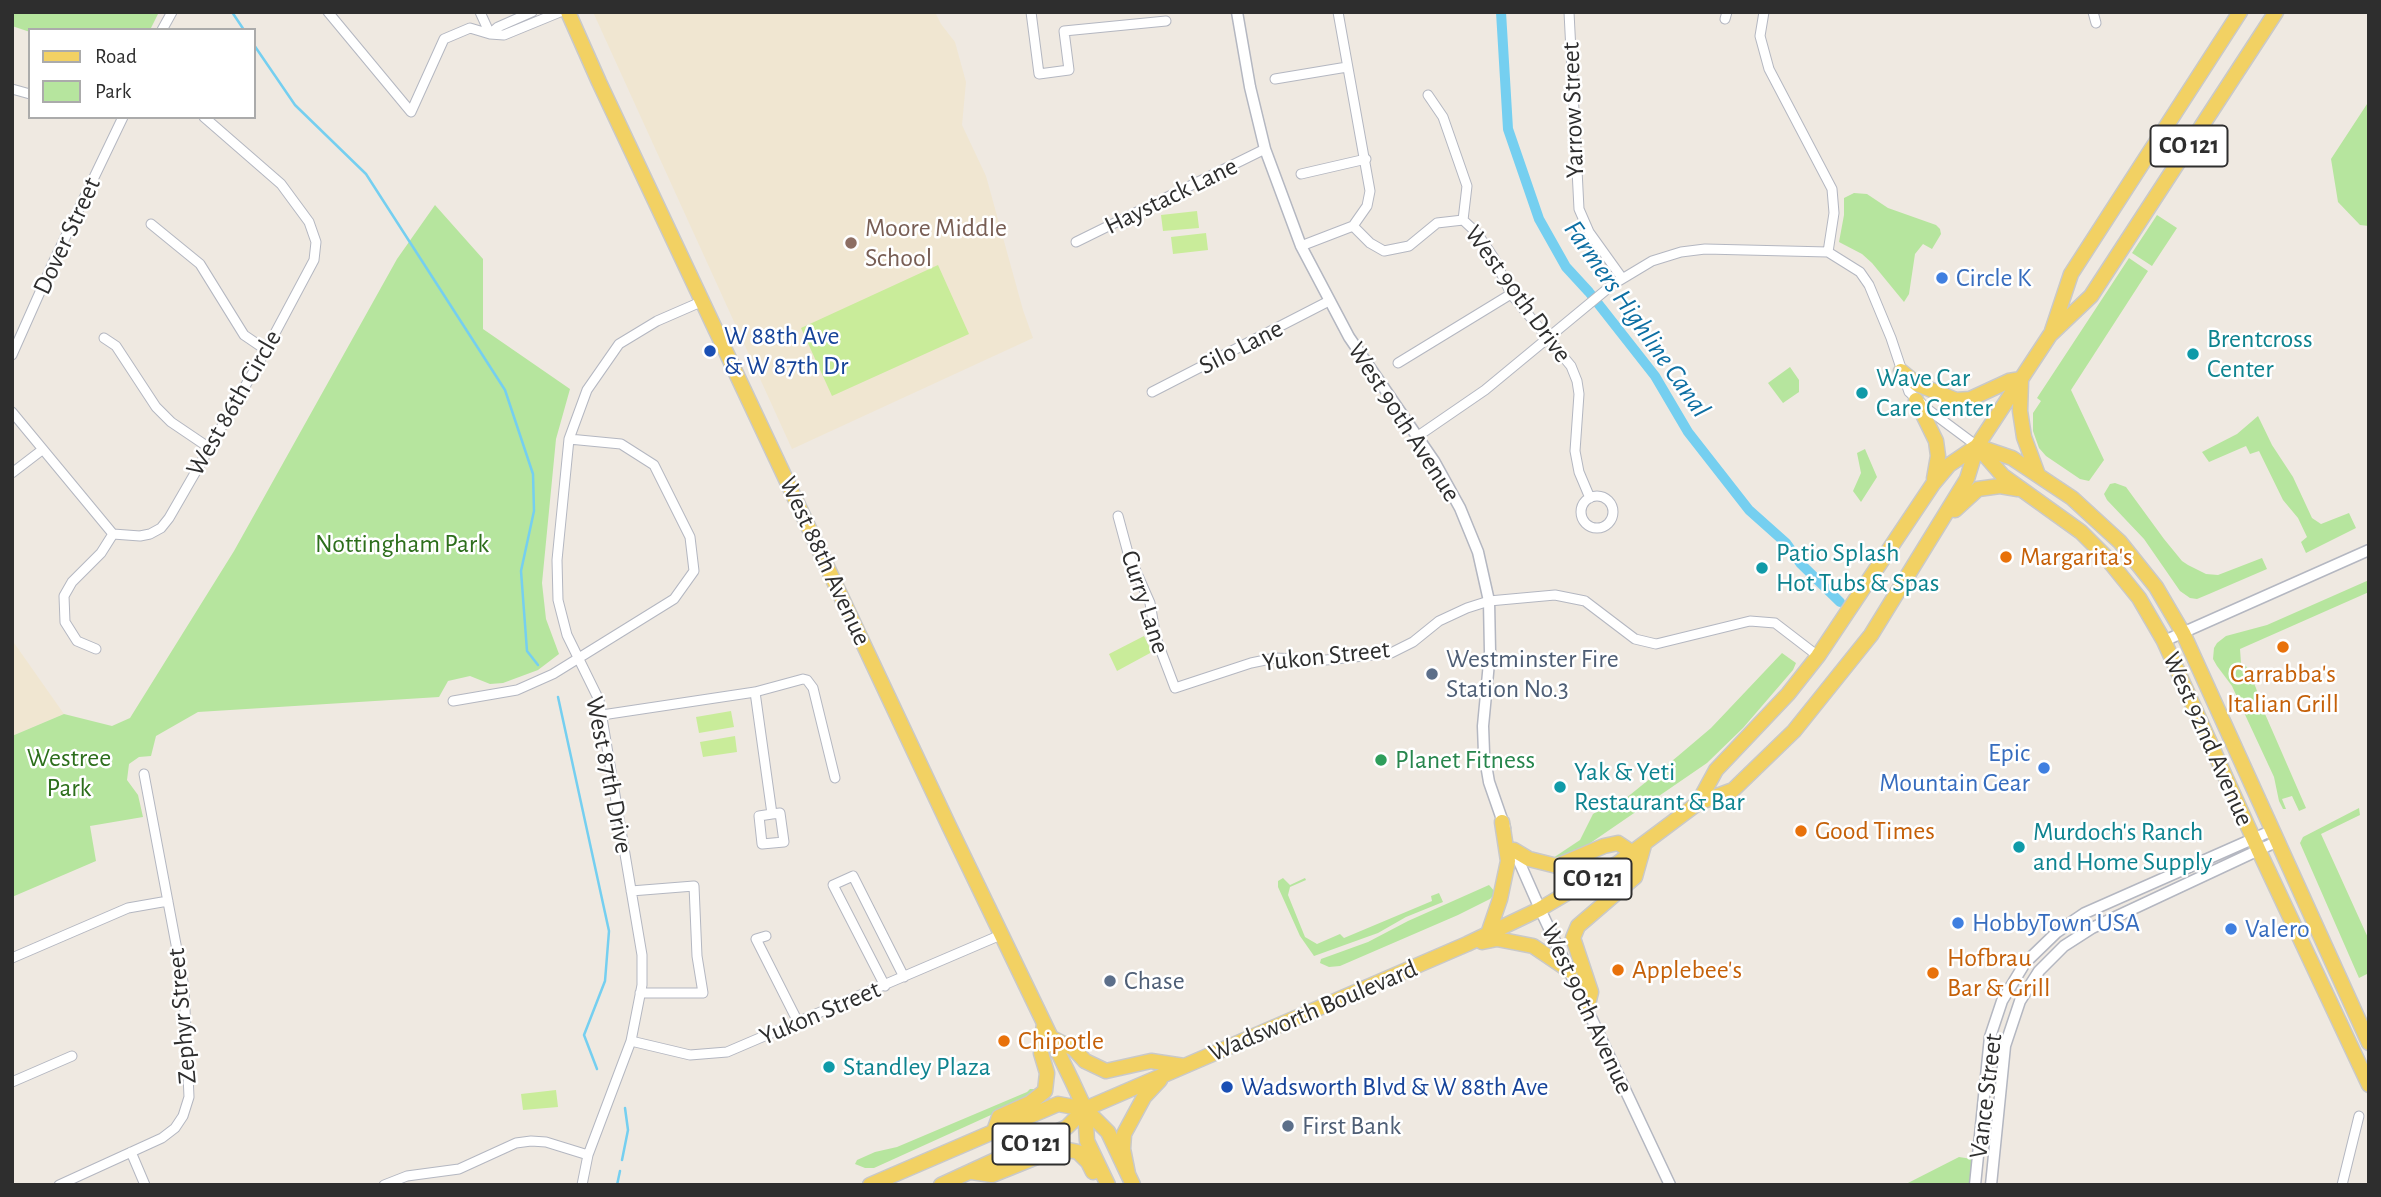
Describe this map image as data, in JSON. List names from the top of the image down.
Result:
{
  "streets": {
    "main road": [
      "CO 121",
      "West 88th Avenue",
      "West 92nd Avenue",
      "Wadsworth Boulevard"
    ],
    "street": [
      "Yarrow Street",
      "Haystack Lane",
      "Dover Street",
      "West 90th Drive",
      "Silo Lane",
      "West 86th Circle",
      "West 90th Avenue",
      "Curry Lane",
      "Yukon Street",
      "West 87th Drive",
      "Zephyr Street",
      "Vance Street"
    ]
  },
  "crossings": [
    ["CO 121", "West 90th Avenue"],
    ["CO 121", "Yukon Street"],
    ["CO 121", "West 92nd Avenue"],
    ["CO 121", "Wadsworth Boulevard"],
    ["Haystack Lane", "West 90th Avenue"],
    ["Silo Lane", "West 90th Avenue"],
    ["West 90th Avenue", "Yukon Street"],
    ["West 90th Avenue", "Wadsworth Boulevard"],
    ["West 88th Avenue", "Yukon Street"],
    ["West 88th Avenue", "West 87th Drive"],
    ["West 88th Avenue", "Wadsworth Boulevard"],
    ["Curry Lane", "Yukon Street"],
    ["Yukon Street", "West 87th Drive"],
    ["West 92nd Avenue", "Vance Street"]
  ],
  "water": ["Farmers Highline Canal"],
  "parks": ["Nottingham Park", "Westree Park"],
  "places": [
    "Moore Middle School",
    "Circle K",
    "W 88th Ave & W 87th Dr",
    "Brentcross Center",
    "Wave Car Care Center",
    "Margarita's",
    "Patio Splash Hot Tubs & Spas",
    "Carrabba's Italian Grill",
    "Westminster Fire Station No.3",
    "Planet Fitness",
    "Epic Mountain Gear",
    "Yak & Yeti Restaurant & Bar",
    "Good Times",
    "Murdoch's Ranch and Home Supply",
    "HobbyTown USA",
    "Valero",
    "Applebee's",
    "Hofbrau Bar & Grill",
    "Chase",
    "Chipotle",
    "Standley Plaza",
    "Wadsworth Blvd & W 88th Ave",
    "First Bank"
  ],
  "legend": ["Road", "Park"]
}
